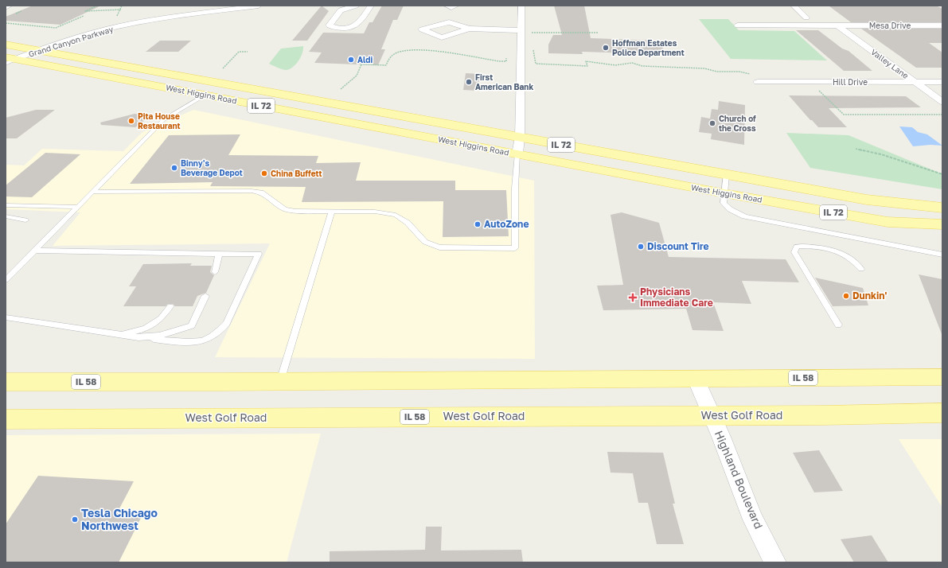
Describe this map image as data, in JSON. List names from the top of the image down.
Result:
{
  "streets": {
    "main road": [
      "West Higgins Road",
      "IL 72",
      "IL 58",
      "West Golf Road"
    ],
    "street": [
      "Mesa Drive",
      "Grand Canyon Parkway",
      "Valley Lane",
      "Hill Drive",
      "Highland Boulevard"
    ]
  },
  "crossings": [
    ["Mesa Drive", "Valley Lane"],
    ["Grand Canyon Parkway", "West Higgins Road"],
    ["Valley Lane", "Hill Drive"],
    ["IL 58", "Highland Boulevard"],
    ["West Golf Road", "Highland Boulevard"]
  ],
  "places": {
    "other": [
      "Hoffman Estates Police Department",
      "Aldi",
      "First American Bank",
      "Pita House Restaurant",
      "Church of the Cross",
      "Binny's Beverage Depot",
      "China Buffett",
      "AutoZone",
      "Discount Tire",
      "Dunkin'",
      "Tesla Chicago Northwest"
    ],
    "health": ["Physicians Immediate Care"]
  }
}
